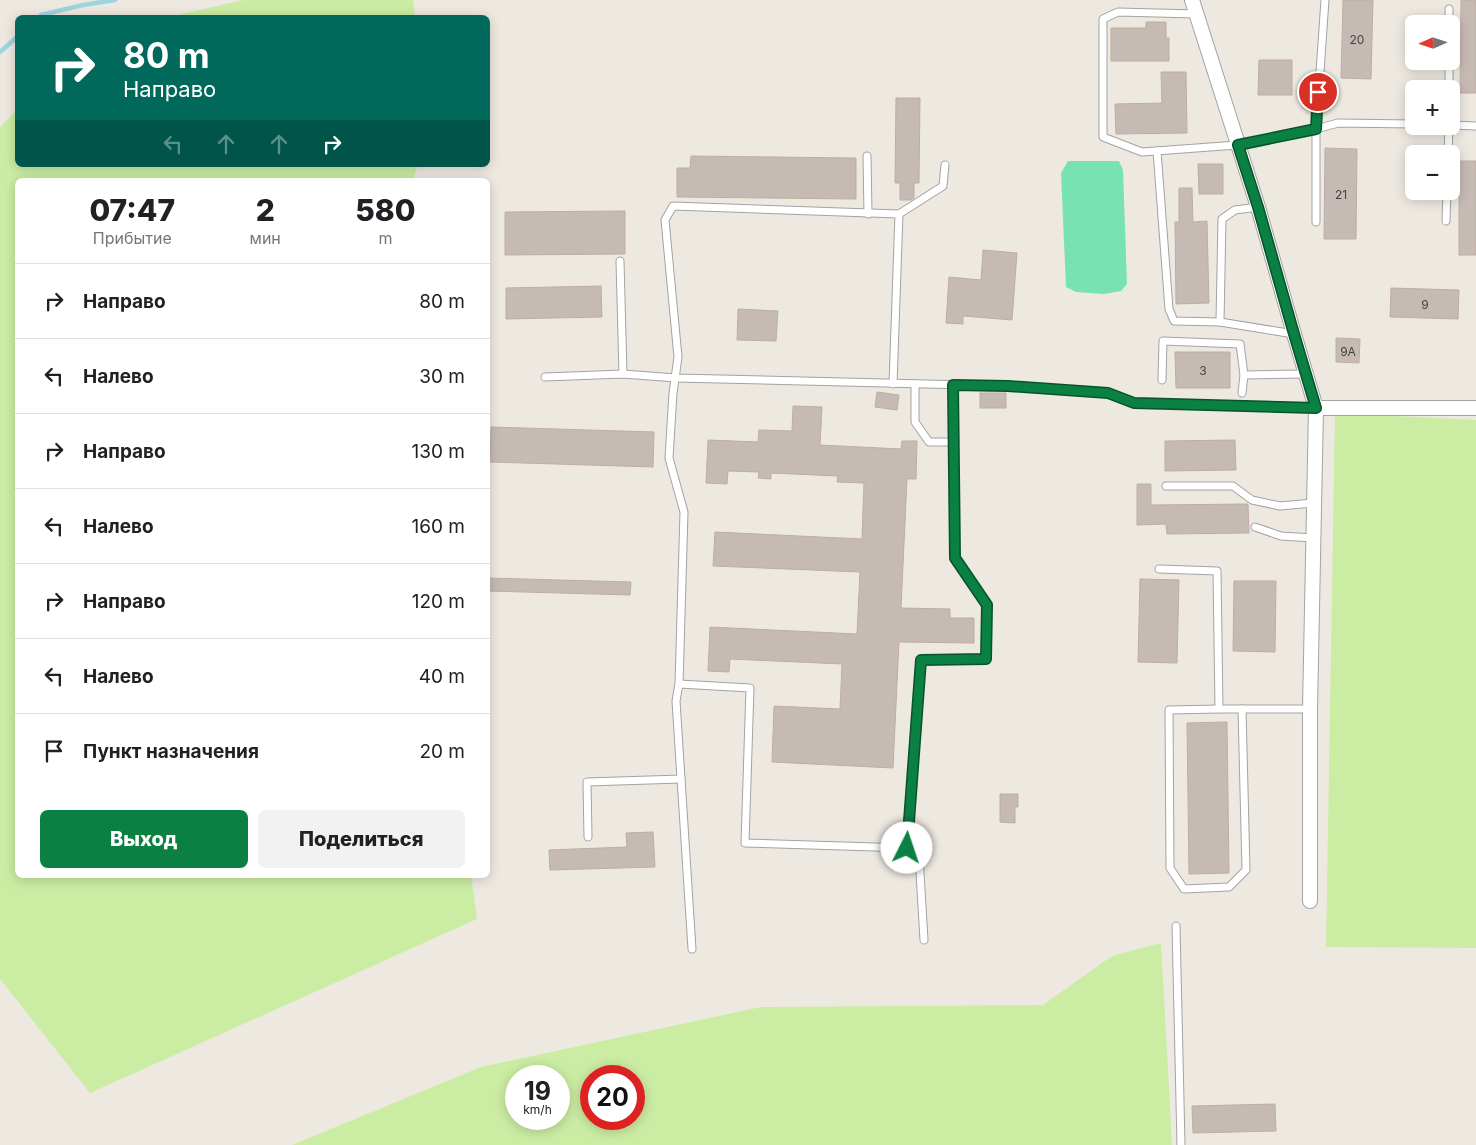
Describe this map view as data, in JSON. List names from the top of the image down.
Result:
{
  "house_numbers": [
    "20",
    "21",
    "9",
    "9А",
    "3"
  ],
  "north": "left",
  "page": {
    "map_buttons": ["+", "−"],
    "turn": ["80 m", "Направо"],
    "eta": [
      "07:47",
      "Прибытие",
      "2",
      "мин",
      "580",
      "m"
    ],
    "list": [
      {
        "name": "Направо",
        "value": "80 m"
      },
      {
        "name": "Налево",
        "value": "30 m"
      },
      {
        "name": "Направо",
        "value": "130 m"
      },
      {
        "name": "Налево",
        "value": "160 m"
      },
      {
        "name": "Направо",
        "value": "120 m"
      },
      {
        "name": "Налево",
        "value": "40 m"
      },
      {
        "name": "Пункт назначения",
        "value": "20 m"
      }
    ],
    "buttons": ["Выход", "Поделиться"],
    "speed": "19 km/h",
    "limit": "20"
  }
}
